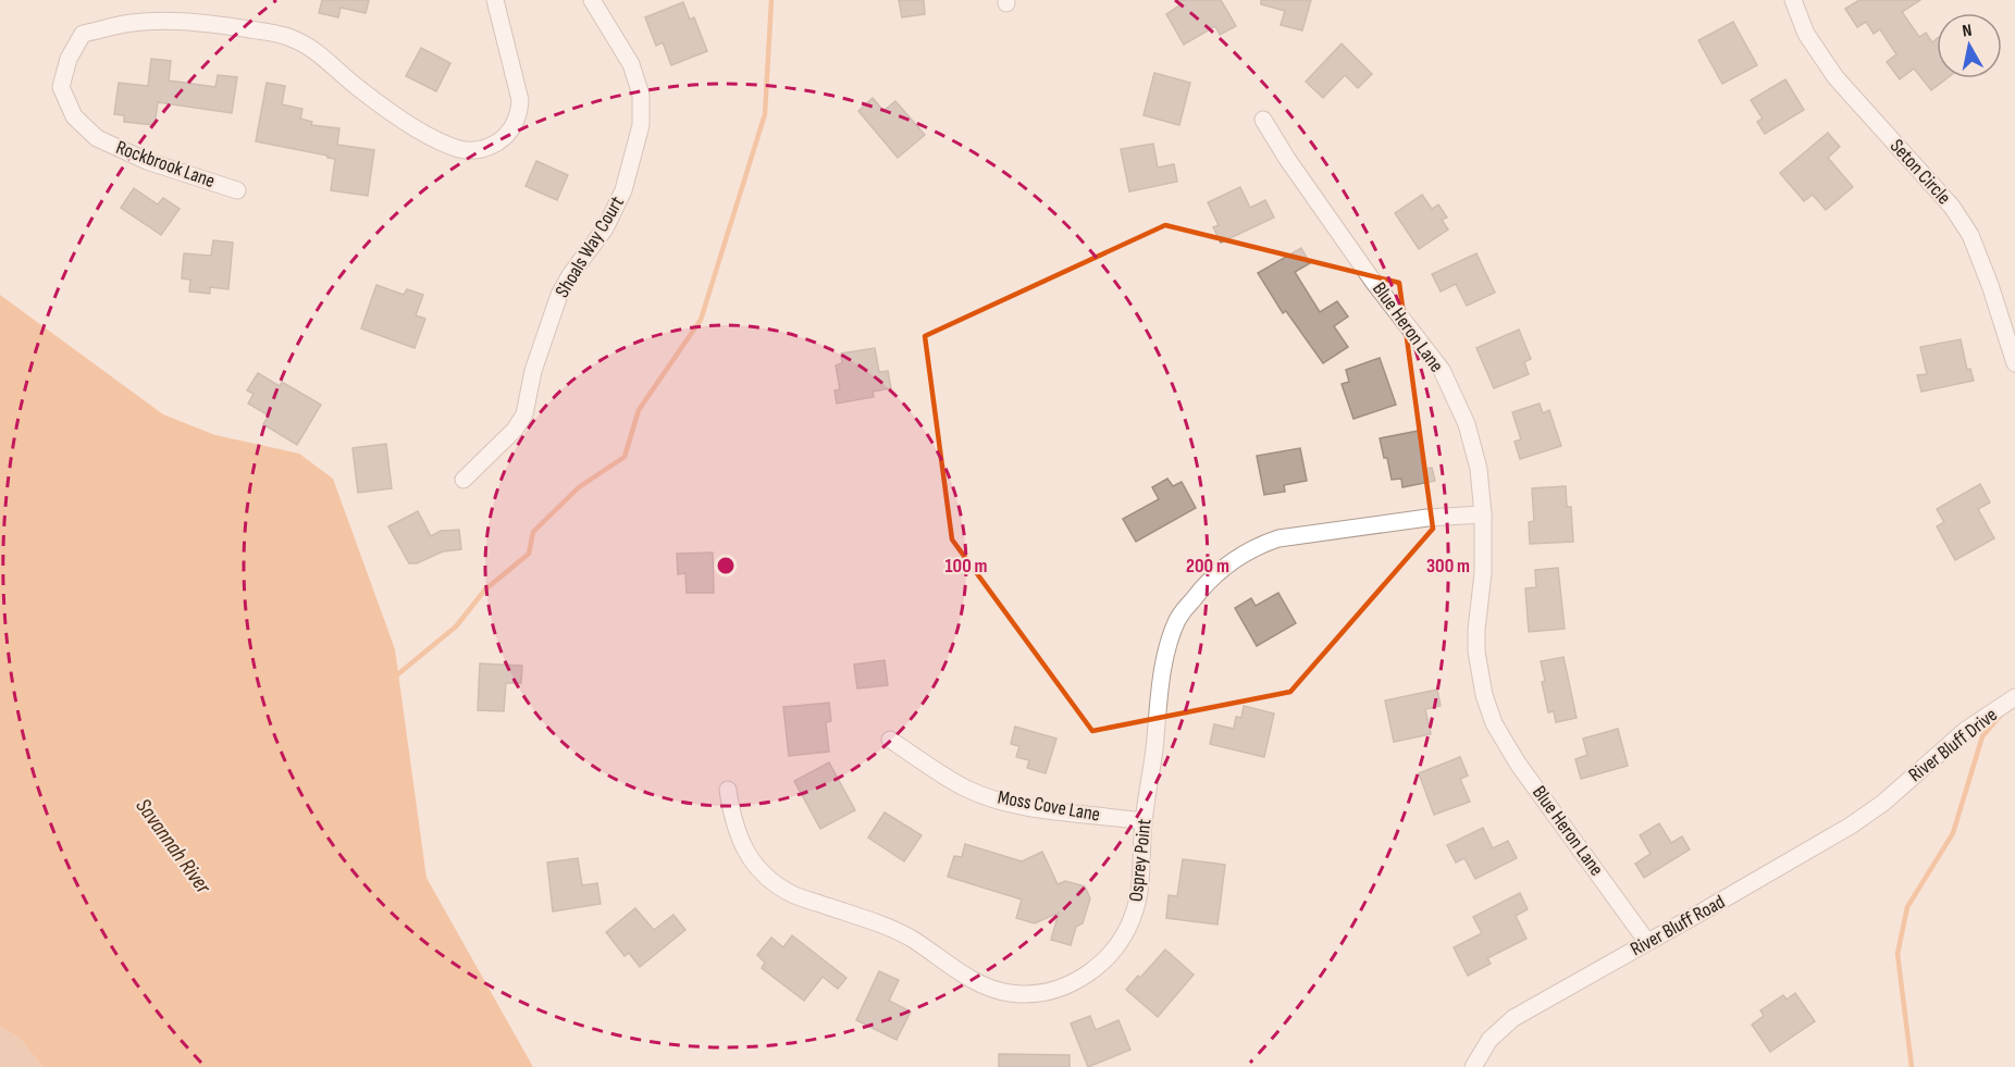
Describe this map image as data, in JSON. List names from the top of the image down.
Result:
{
  "streets": {
    "street": [
      "Rockbrook Lane",
      "Seton Circle",
      "Shoals Way Court",
      "Blue Heron Lane",
      "River Bluff Drive",
      "Moss Cove Lane",
      "Osprey Point",
      "River Bluff Road"
    ]
  },
  "crossings": [
    ["Blue Heron Lane", "Osprey Point"],
    ["Blue Heron Lane", "River Bluff Road"],
    ["River Bluff Drive", "River Bluff Road"],
    ["Moss Cove Lane", "Osprey Point"]
  ],
  "water": ["Savannah River"],
  "north": "top",
  "rings": ["100 m", "200 m", "300 m"]
}
